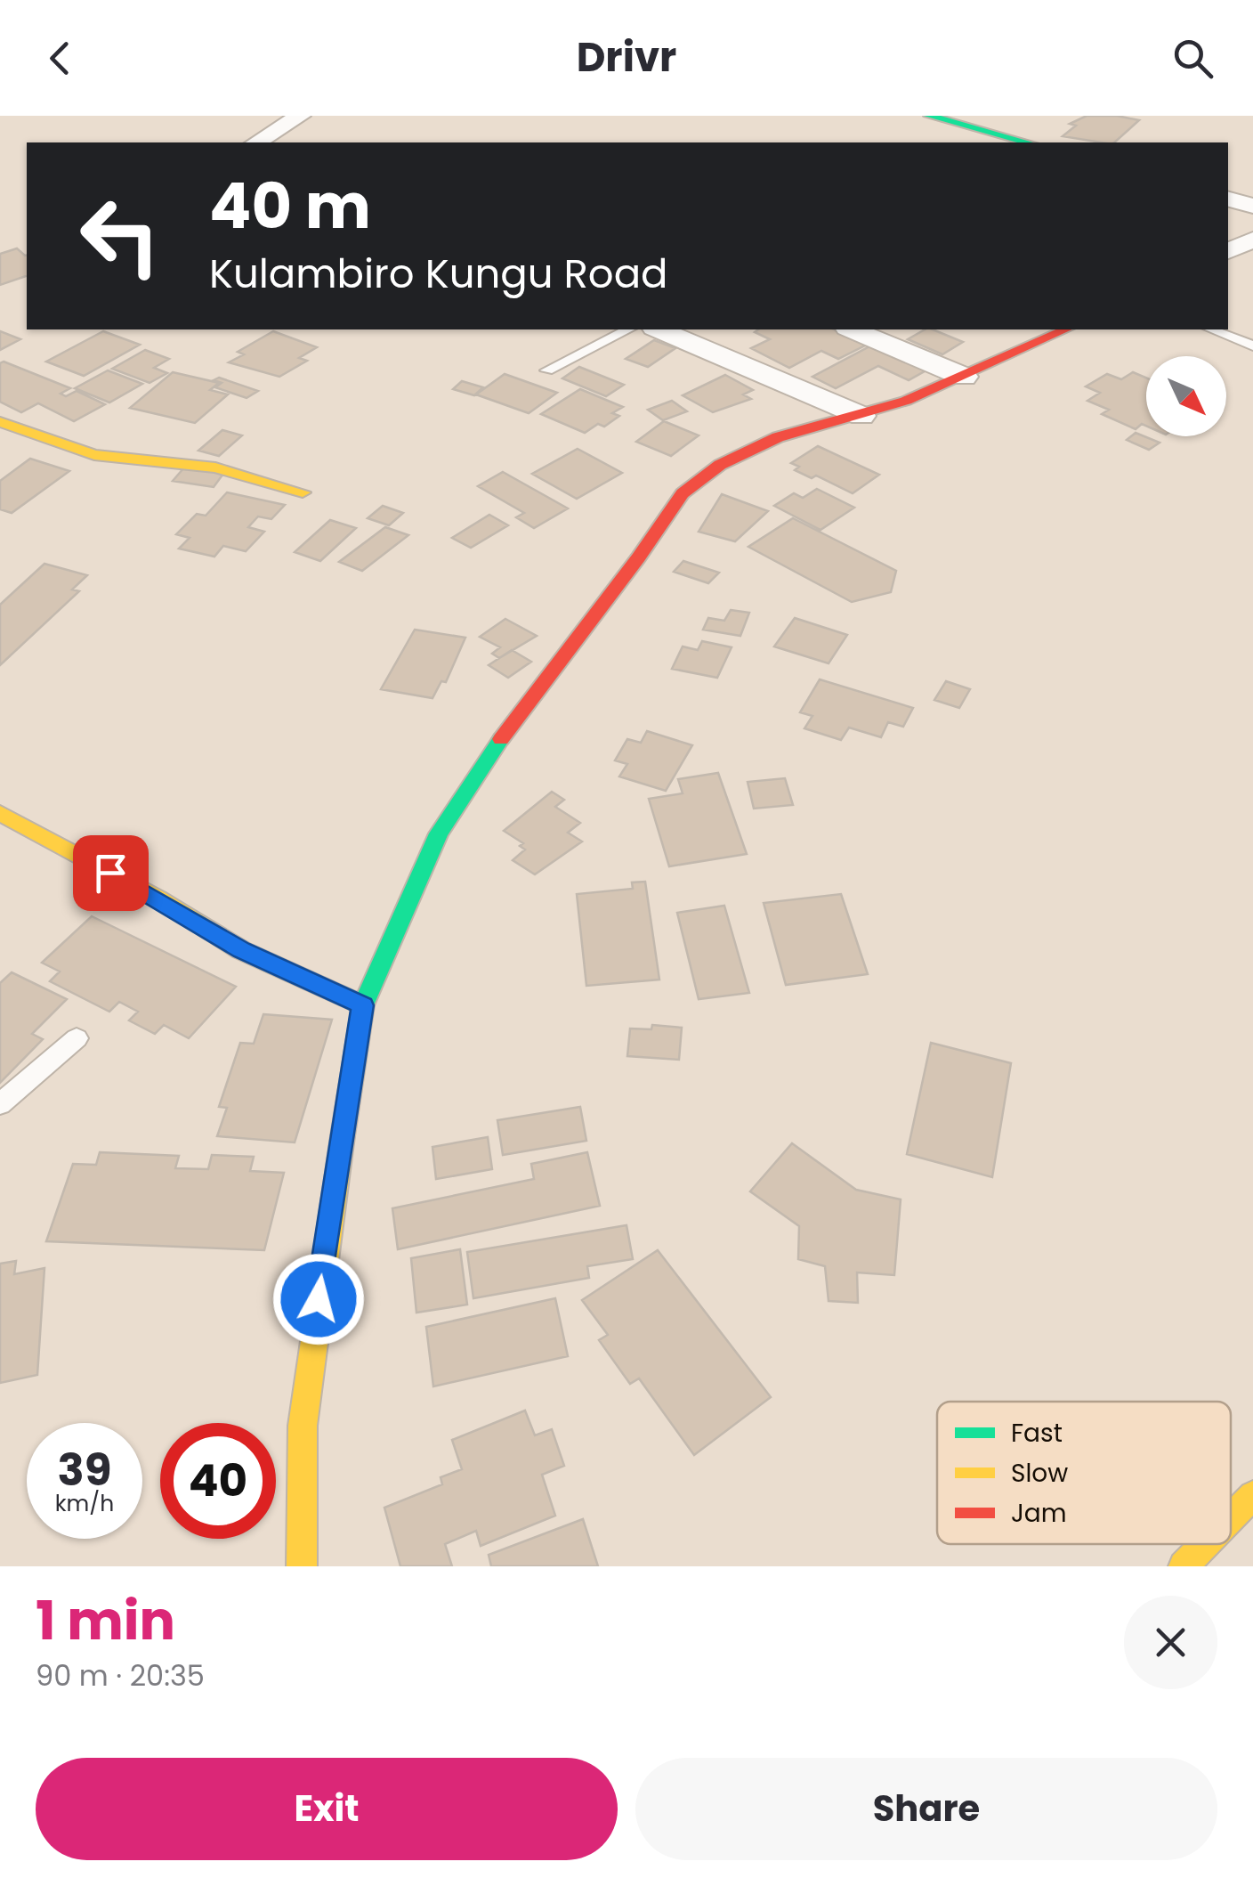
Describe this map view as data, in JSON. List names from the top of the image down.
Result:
{
  "legend": ["Fast", "Slow", "Jam"],
  "north": "bottom right",
  "page": {
    "header": "Drivr",
    "turn": ["40 m", "Kulambiro Kungu Road"],
    "speed": "39 km/h",
    "limit": "40",
    "heading": ["1 min", "90 m · 20:35"],
    "buttons": ["Exit", "Share"]
  }
}
